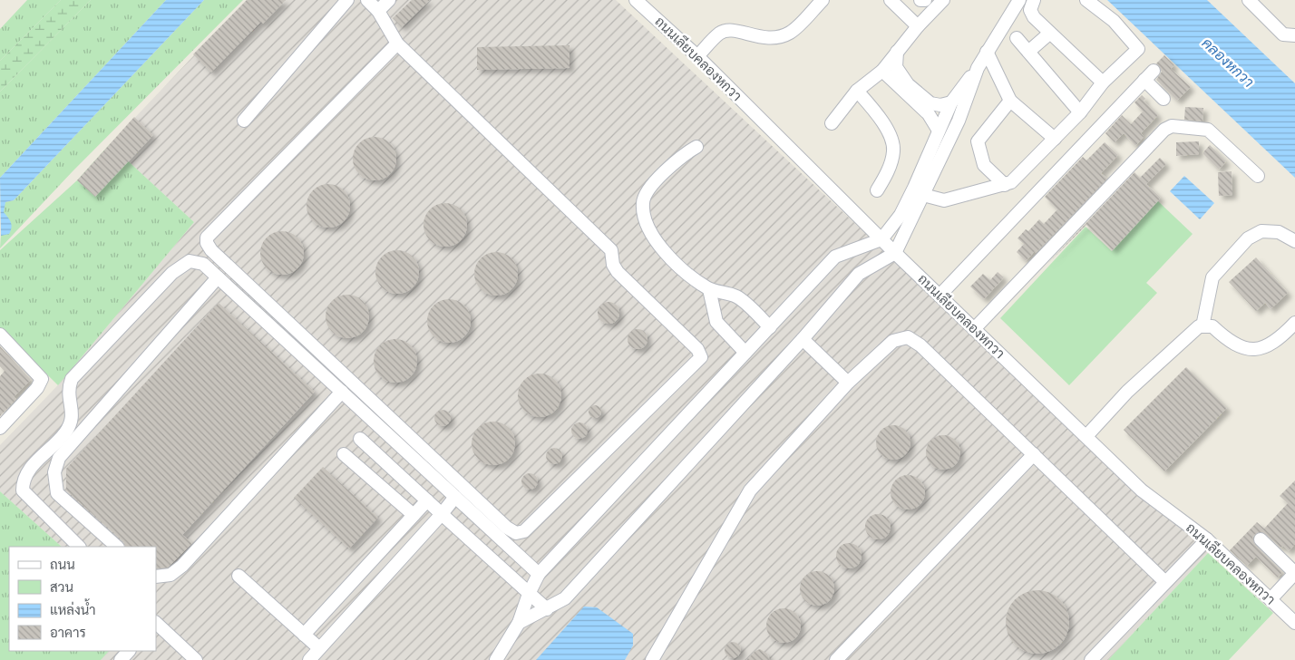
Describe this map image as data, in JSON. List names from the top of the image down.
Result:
{
  "streets": {
    "street": ["ถนนเลียบคลองหกวา"]
  },
  "water": ["คลองหกวา"],
  "legend": [
    "ถนน",
    "สวน",
    "แหล่งน้ำ",
    "อาคาร"
  ]
}
